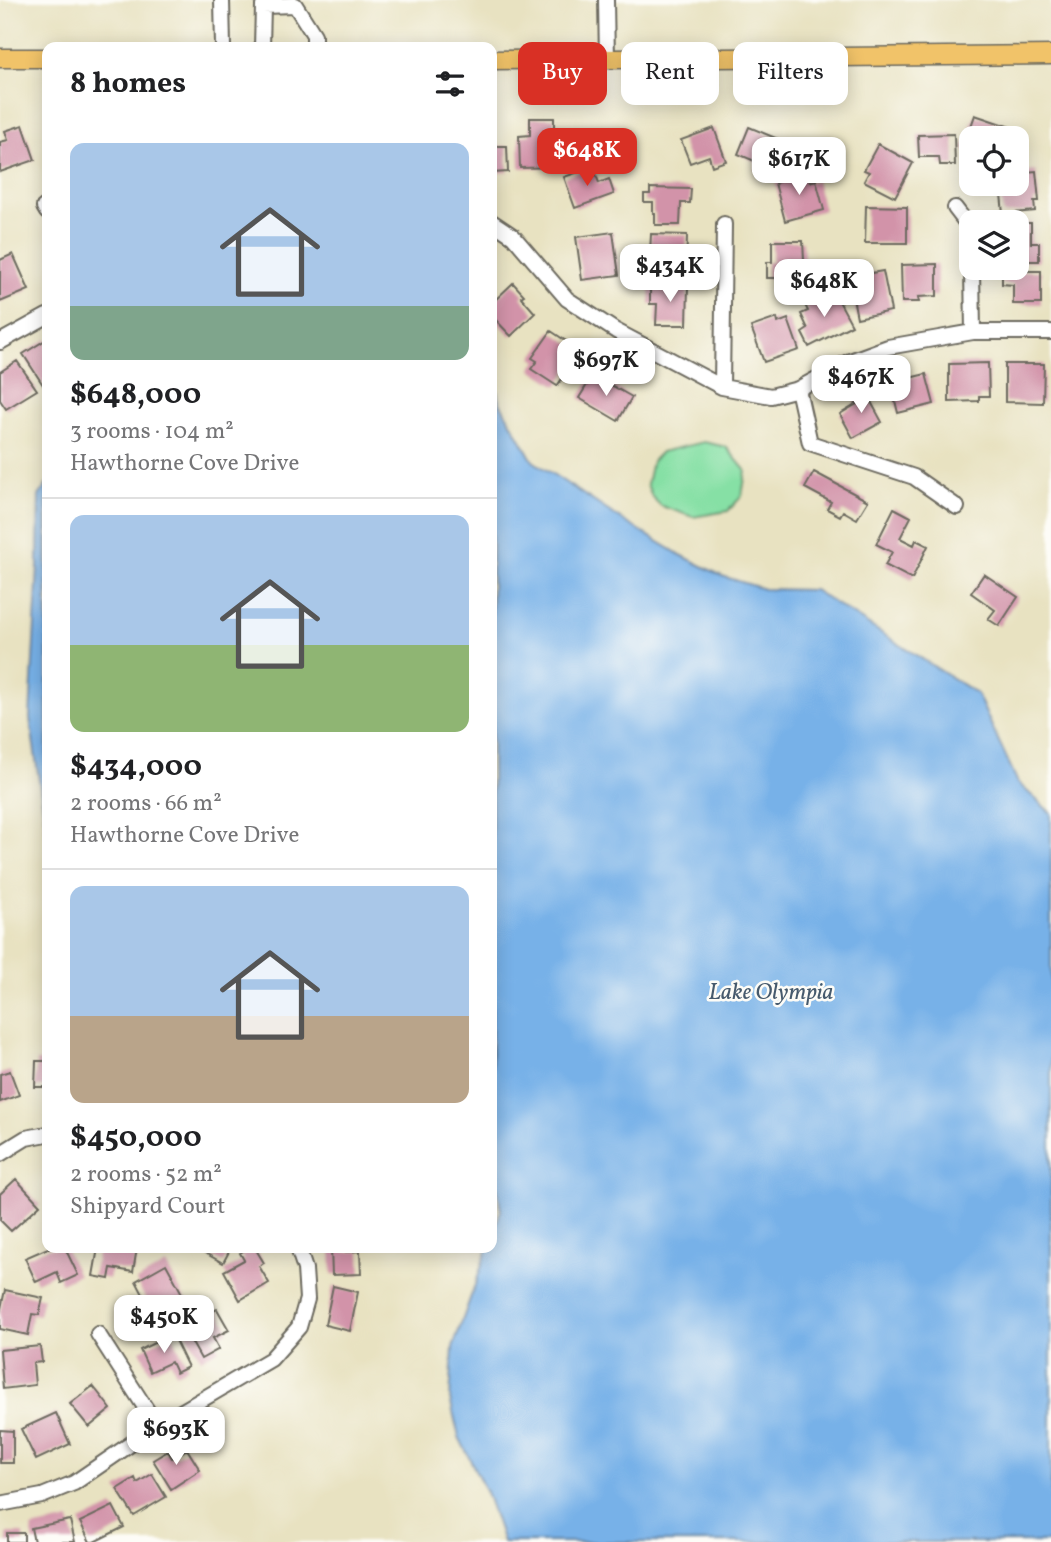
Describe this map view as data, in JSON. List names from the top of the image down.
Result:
{
  "water": ["Lake Olympia"],
  "page": {
    "chip": ["Buy", "Rent", "Filters"],
    "heading": "8 homes",
    "list": [
      {
        "name": "$648,000",
        "note": "3 rooms · 104 m² · Hawthorne Cove Drive"
      },
      {
        "name": "$434,000",
        "note": "2 rooms · 66 m² · Hawthorne Cove Drive"
      },
      {
        "name": "$450,000",
        "note": "2 rooms · 52 m² · Shipyard Court"
      }
    ],
    "price": [
      "$648K",
      "$617K",
      "$434K",
      "$648K",
      "$697K",
      "$467K",
      "$450K",
      "$693K"
    ]
  }
}
